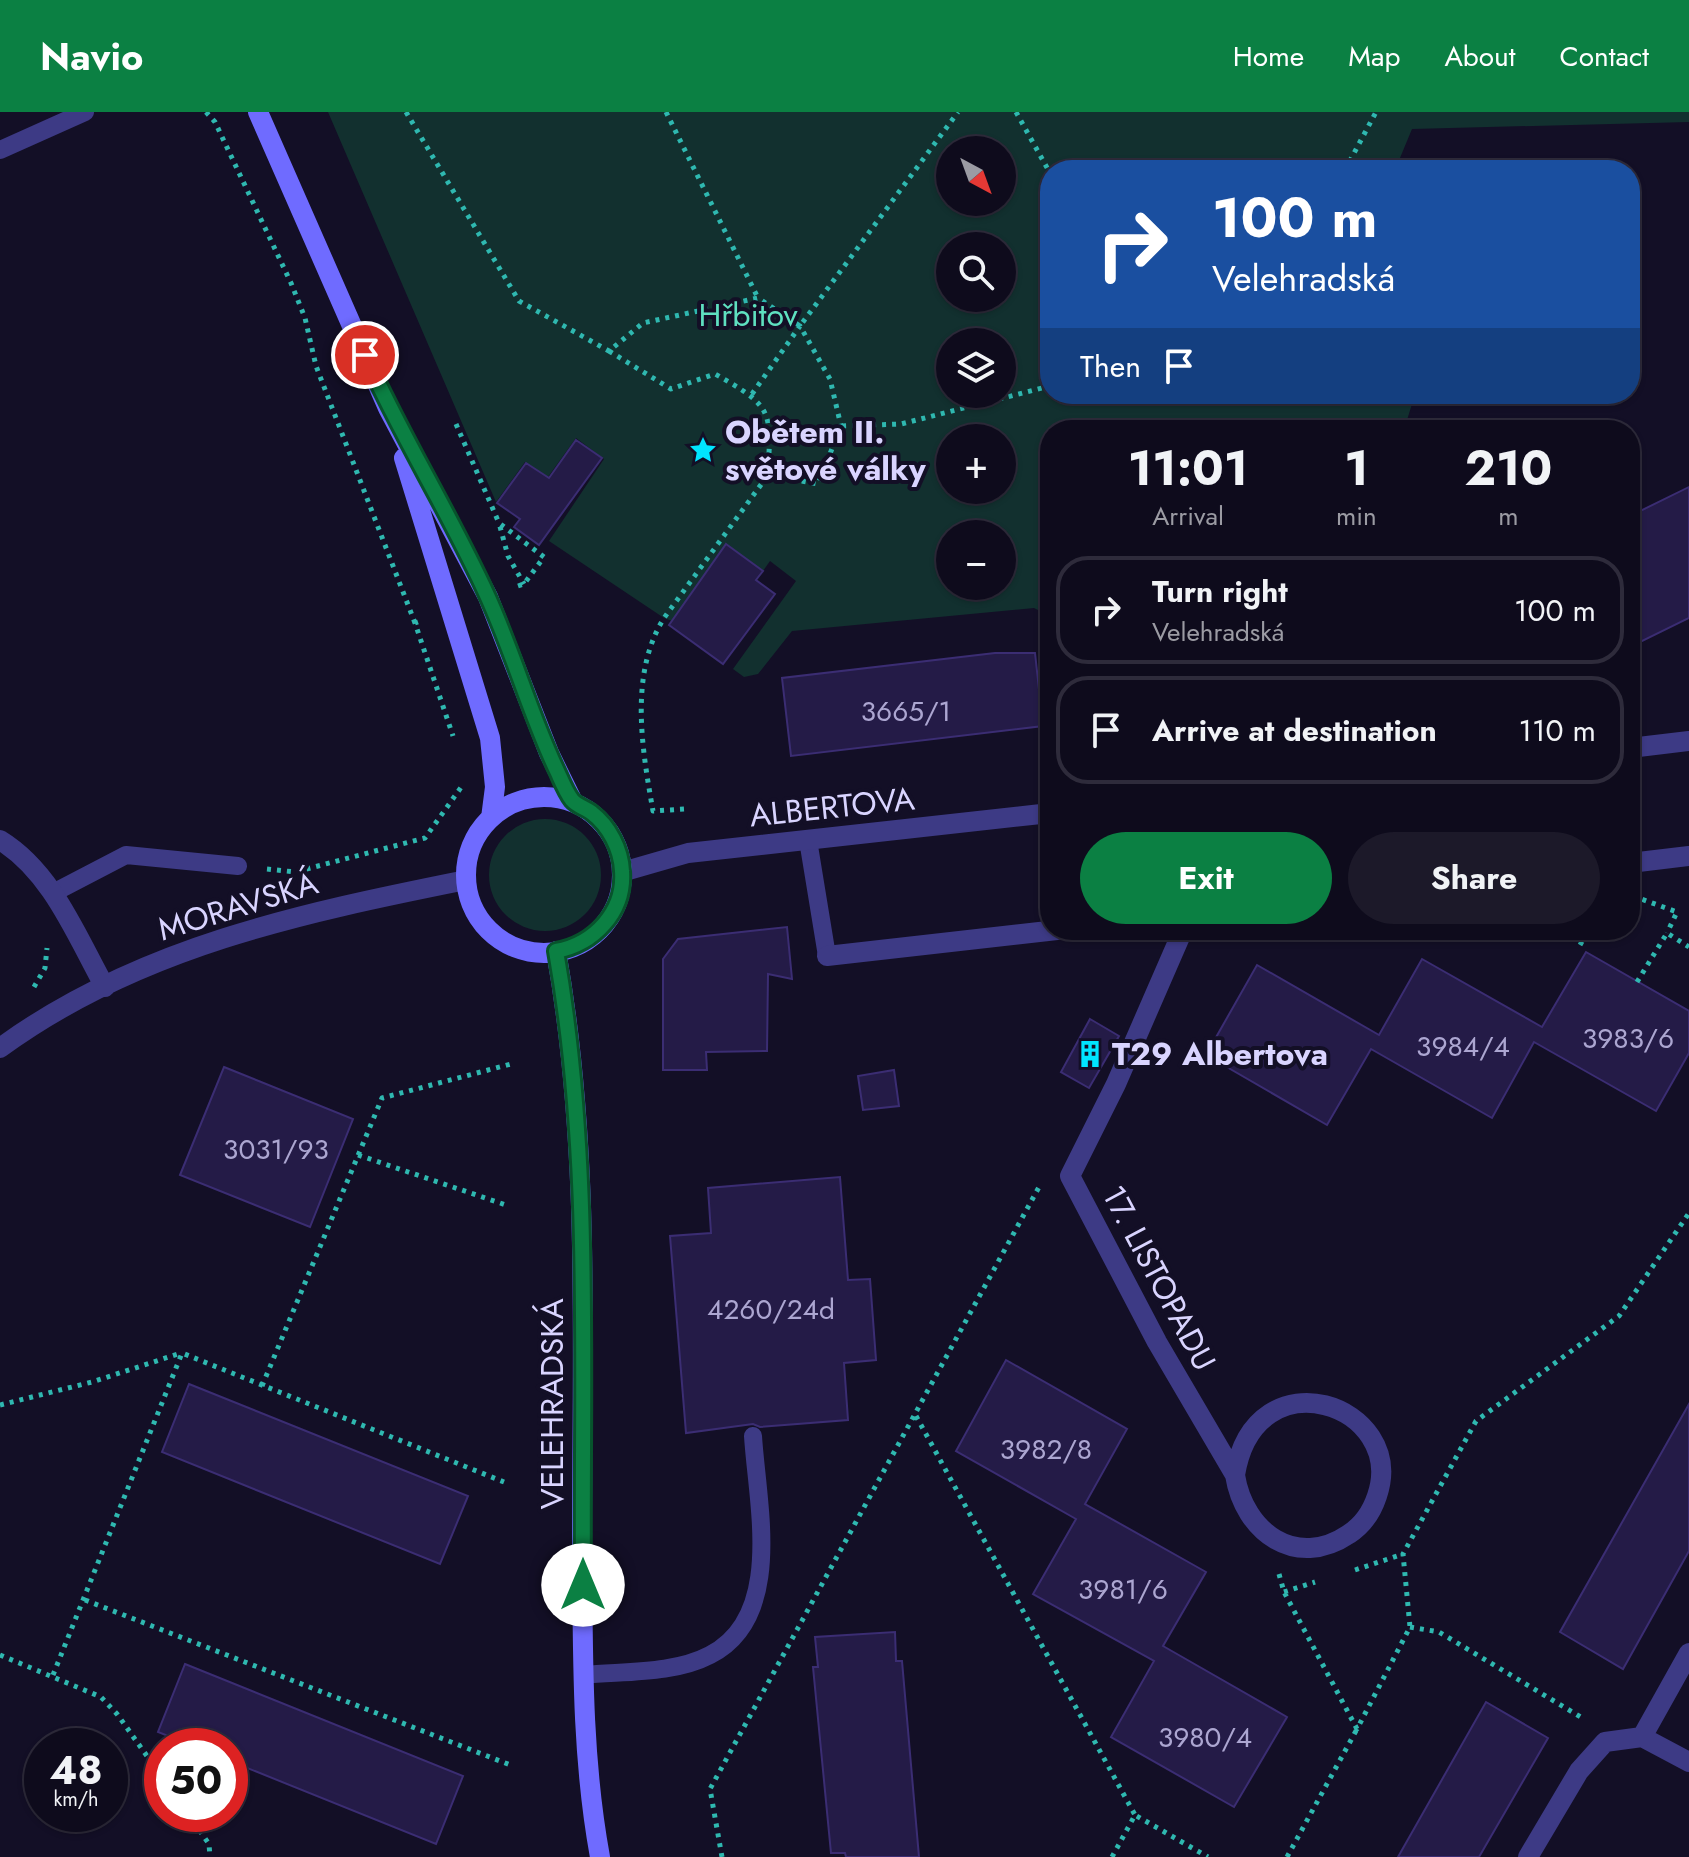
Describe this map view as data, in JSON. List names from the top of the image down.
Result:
{
  "streets": {
    "main road": ["VELEHRADSKÁ"],
    "street": ["ALBERTOVA", "MORAVSKÁ", "17. LISTOPADU"]
  },
  "crossings": [
    ["ALBERTOVA", "MORAVSKÁ"],
    ["ALBERTOVA", "VELEHRADSKÁ"],
    ["MORAVSKÁ", "VELEHRADSKÁ"]
  ],
  "parks": ["Hřbitov"],
  "places": {
    "place": ["Obětem II. světové války"],
    "building": ["T29 Albertova"]
  },
  "house_numbers": [
    "3665/1",
    "3983/6",
    "3984/4",
    "3031/93",
    "4260/24d",
    "3982/8",
    "3981/6",
    "3980/4"
  ],
  "north": "bottom right",
  "page": {
    "header": "Navio",
    "nav": [
      "Home",
      "Map",
      "About",
      "Contact"
    ],
    "map_buttons": ["+", "−"],
    "turn": ["100 m", "Velehradská"],
    "then": "Then",
    "eta": [
      "11:01",
      "Arrival",
      "1",
      "min",
      "210",
      "m"
    ],
    "list": [
      {
        "name": "Turn right",
        "note": "Velehradská",
        "value": "100 m"
      },
      {
        "name": "Arrive at destination",
        "value": "110 m"
      }
    ],
    "buttons": ["Exit", "Share"],
    "speed": "48 km/h",
    "limit": "50"
  }
}
